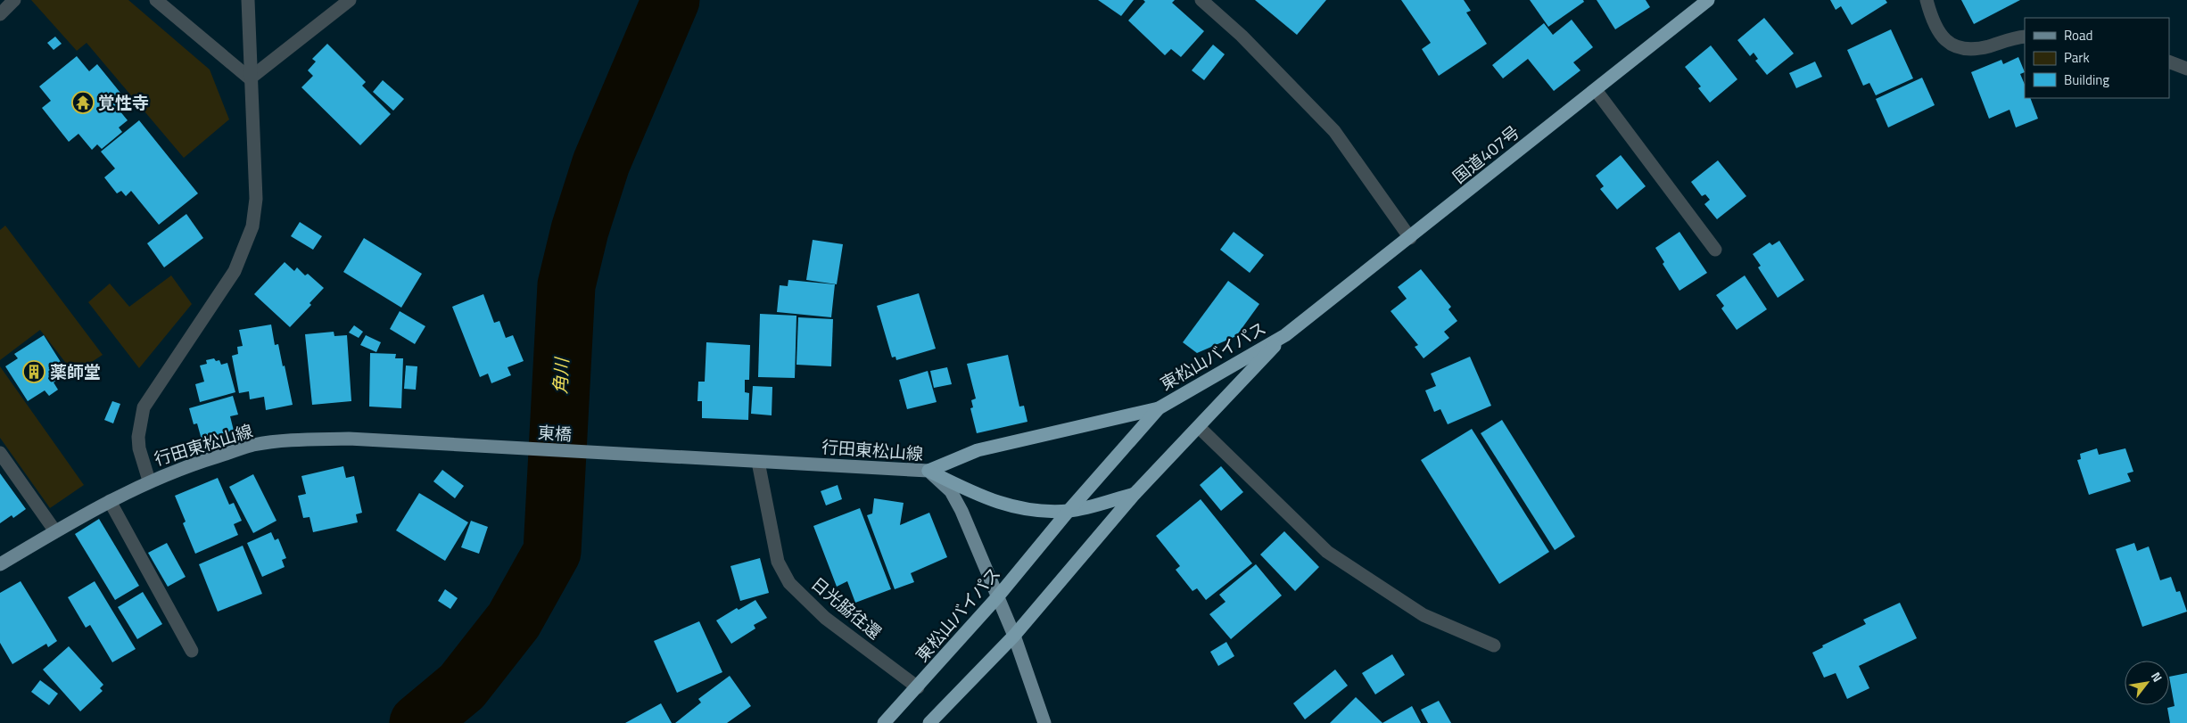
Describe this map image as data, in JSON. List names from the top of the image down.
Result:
{
  "streets": {
    "highway": ["国道407号", "東松山バイパス"],
    "main road": ["東橋", "行田東松山線"],
    "street": ["日光脇往還"]
  },
  "crossings": [
    ["国道407号", "東松山バイパス"],
    ["東松山バイパス", "行田東松山線"],
    ["東松山バイパス", "日光脇往還"],
    ["東橋", "行田東松山線"],
    ["行田東松山線", "日光脇往還"]
  ],
  "water": ["角川"],
  "places": {
    "temple": ["覚性寺"],
    "building": ["薬師堂"]
  },
  "legend": ["Road", "Park", "Building"],
  "north": "top right"
}
